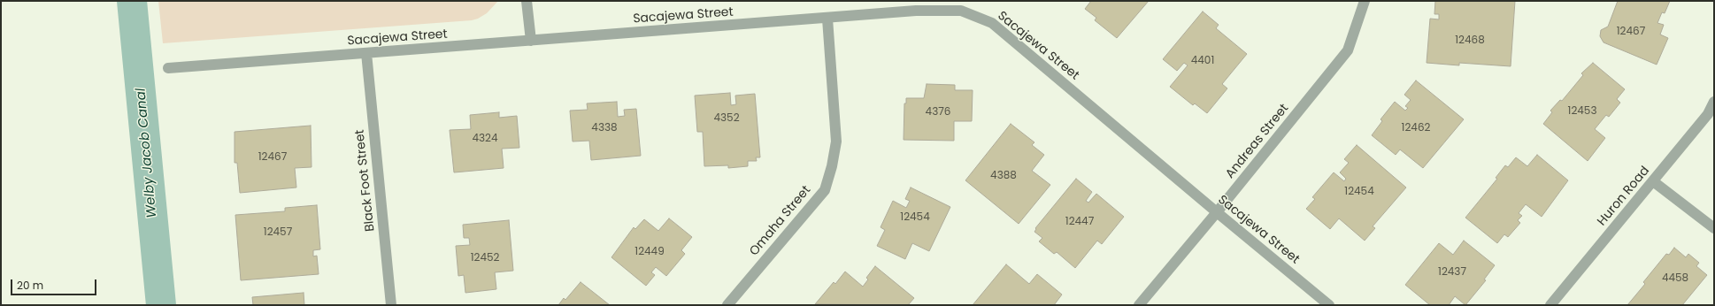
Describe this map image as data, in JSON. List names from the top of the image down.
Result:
{
  "streets": {
    "street": [
      "Sacajewa Street",
      "Andreas Street",
      "Black Foot Street",
      "Huron Road",
      "Omaha Street"
    ]
  },
  "crossings": [
    ["Sacajewa Street", "Andreas Street"],
    ["Sacajewa Street", "Black Foot Street"],
    ["Sacajewa Street", "Omaha Street"]
  ],
  "water": ["Welby Jacob Canal"],
  "house_numbers": [
    "12467",
    "12468",
    "4401",
    "12453",
    "4376",
    "4352",
    "4338",
    "12462",
    "4324",
    "12467",
    "4388",
    "12454",
    "12454",
    "12447",
    "12457",
    "12449",
    "12452",
    "12437",
    "4458"
  ],
  "scale_bar": "20 m"
}
